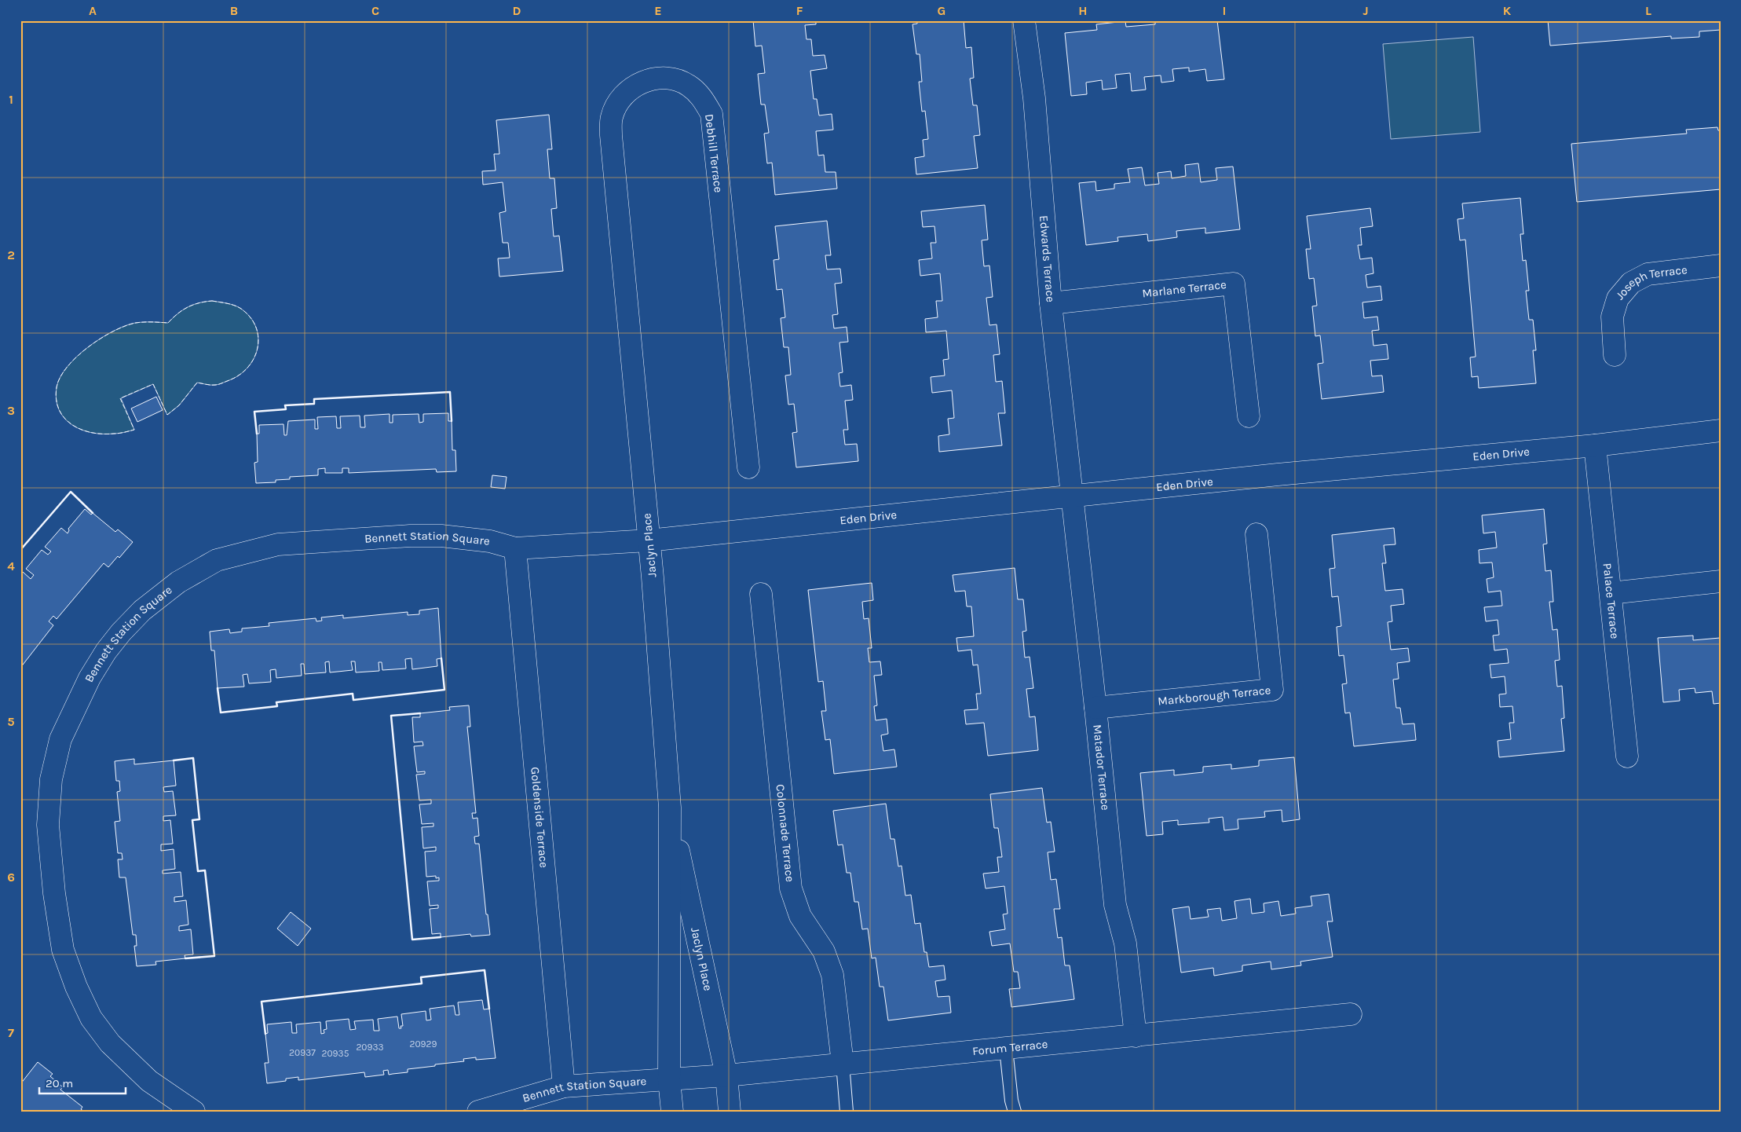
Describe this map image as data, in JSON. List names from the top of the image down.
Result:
{
  "streets": {
    "street": [
      "Debhill Terrace",
      "Edwards Terrace",
      "Joseph Terrace",
      "Marlane Terrace",
      "Eden Drive",
      "Bennett Station Square",
      "Jaclyn Place",
      "Palace Terrace",
      "Markborough Terrace",
      "Matador Terrace",
      "Goldenside Terrace",
      "Colonnade Terrace",
      "Forum Terrace"
    ]
  },
  "crossings": [
    ["Debhill Terrace", "Jaclyn Place"],
    ["Edwards Terrace", "Marlane Terrace"],
    ["Edwards Terrace", "Eden Drive"],
    ["Edwards Terrace", "Matador Terrace"],
    ["Eden Drive", "Bennett Station Square"],
    ["Eden Drive", "Jaclyn Place"],
    ["Eden Drive", "Palace Terrace"],
    ["Eden Drive", "Matador Terrace"],
    ["Bennett Station Square", "Jaclyn Place"],
    ["Bennett Station Square", "Goldenside Terrace"],
    ["Bennett Station Square", "Forum Terrace"],
    ["Jaclyn Place", "Forum Terrace"],
    ["Markborough Terrace", "Matador Terrace"],
    ["Matador Terrace", "Forum Terrace"],
    ["Colonnade Terrace", "Forum Terrace"]
  ],
  "house_numbers": [
    "20929",
    "20933",
    "20937",
    "20935"
  ],
  "scale_bar": "20 m",
  "grid": {
    "columns": [
      "A",
      "B",
      "C",
      "D",
      "E",
      "F",
      "G",
      "H",
      "I",
      "J",
      "K",
      "L"
    ],
    "rows": [
      "1",
      "2",
      "3",
      "4",
      "5",
      "6",
      "7"
    ]
  }
}
